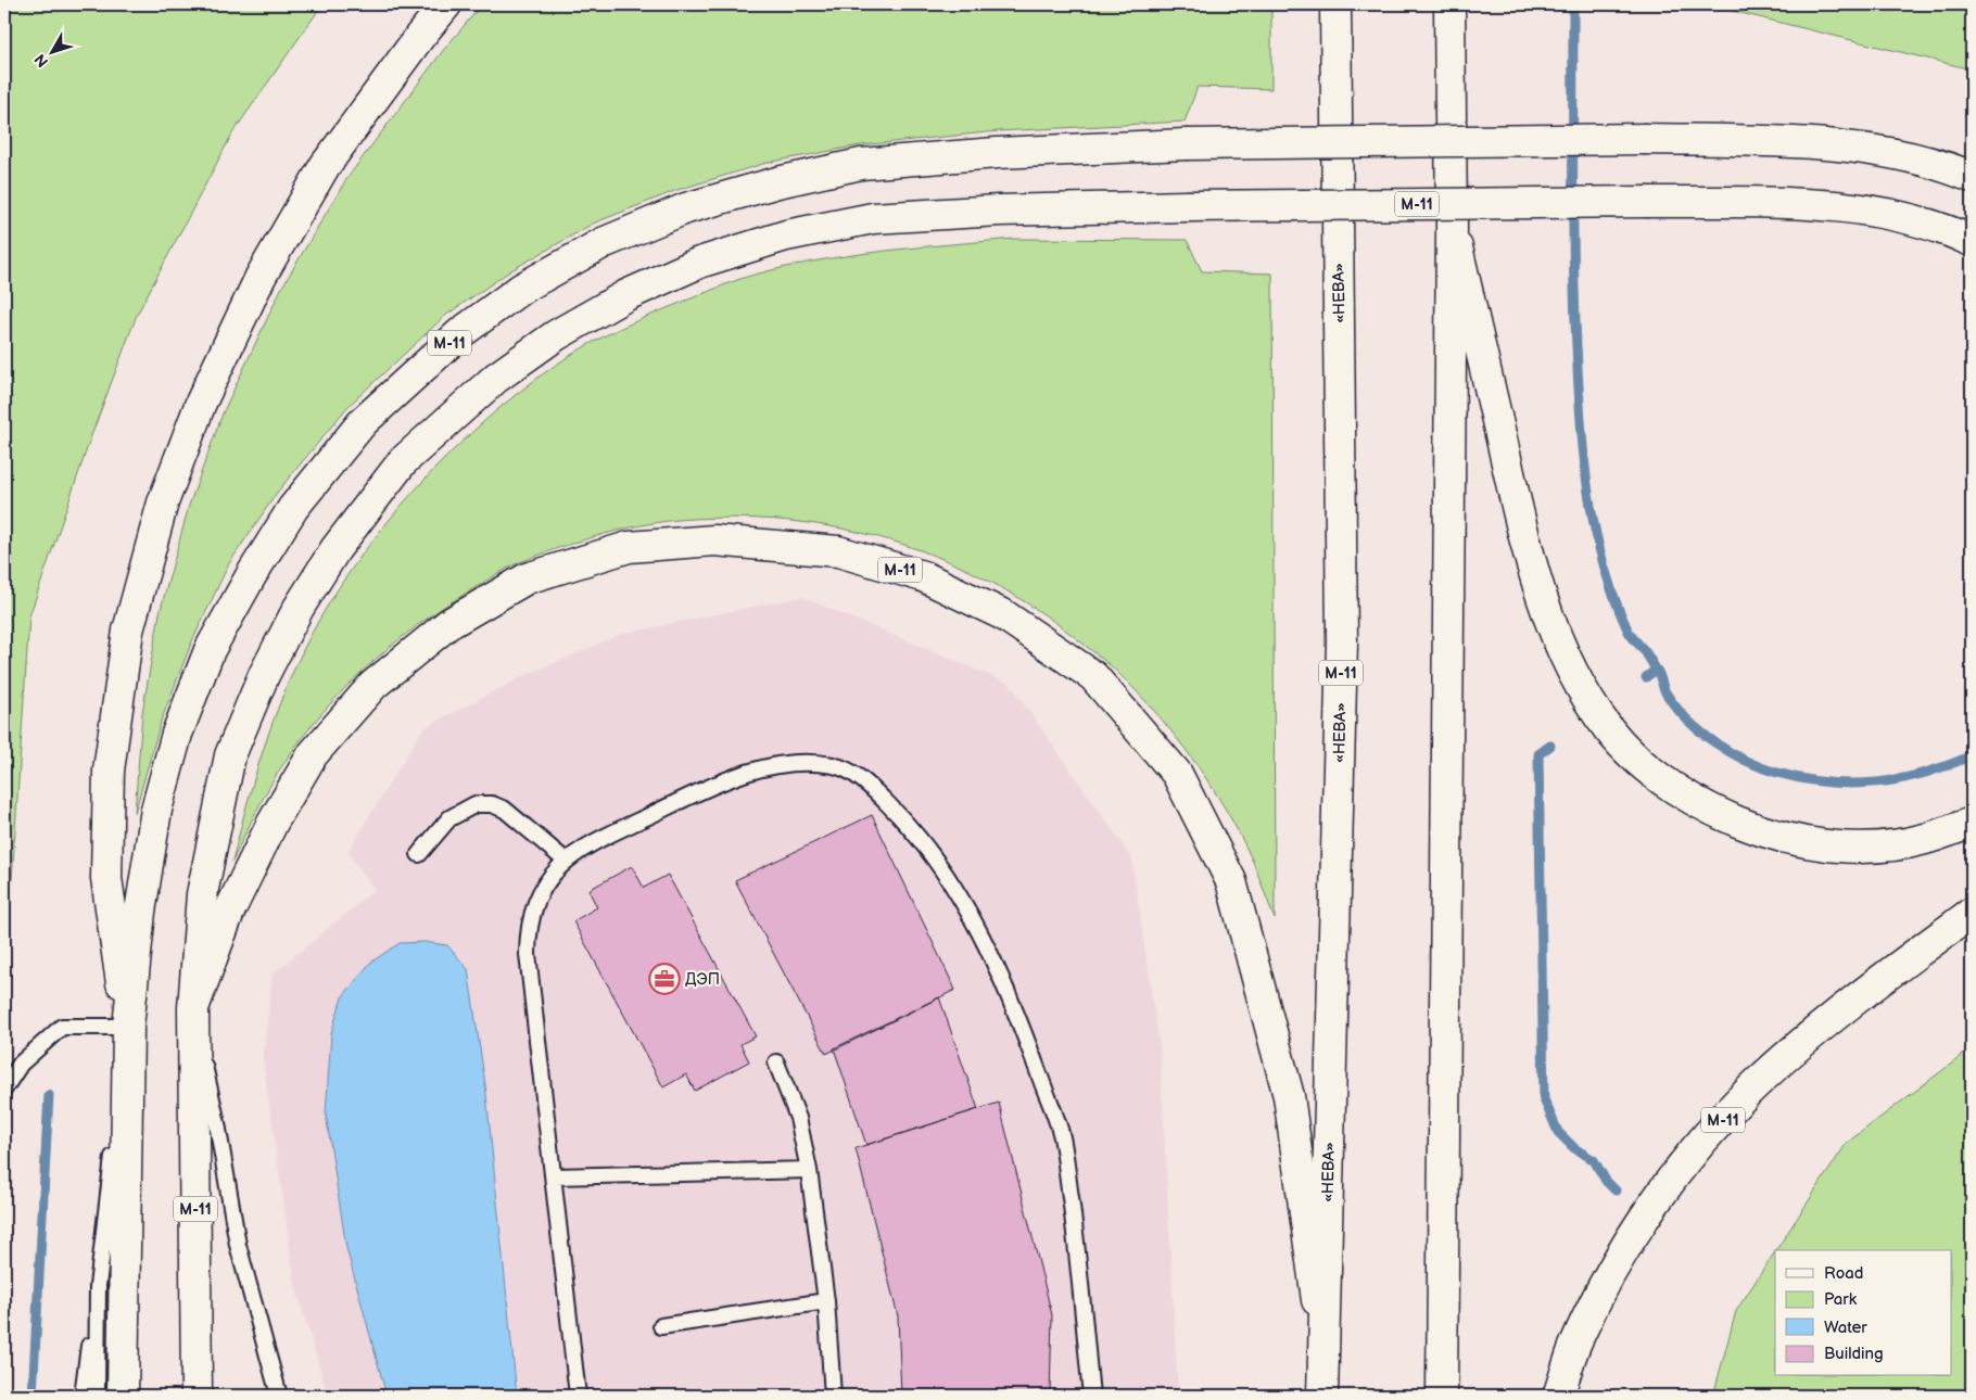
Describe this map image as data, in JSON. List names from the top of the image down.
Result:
{
  "streets": {
    "main road": ["М-11", "«НЕВА»"]
  },
  "crossings": [
    ["М-11", "«НЕВА»"]
  ],
  "places": {
    "office": ["ДЭП"]
  },
  "legend": [
    "Road",
    "Park",
    "Water",
    "Building"
  ],
  "north": "bottom left"
}
